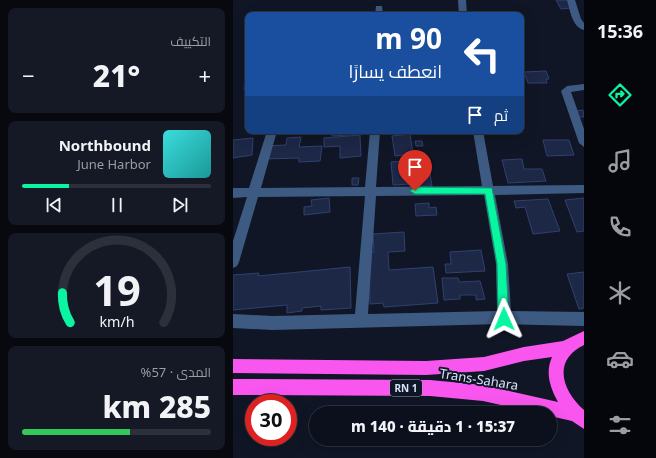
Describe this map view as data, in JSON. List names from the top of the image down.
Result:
{
  "streets": {
    "highway": ["Trans-Sahara", "RN 1"]
  },
  "page": {
    "tabs": "15:36",
    "tile": [
      "التكييف",
      ["المدى · 57%", "285 km"]
    ],
    "turn": ["90 m", "انعطف يسارًا"],
    "heat": ["−", "21°", "+"],
    "then": "ثم",
    "song": ["Northbound", "June Harbor"],
    "limit": "30",
    "trip": "15:37 · 1 دقيقة · 140 m",
    "gauge": ["19", "km/h"]
  }
}
